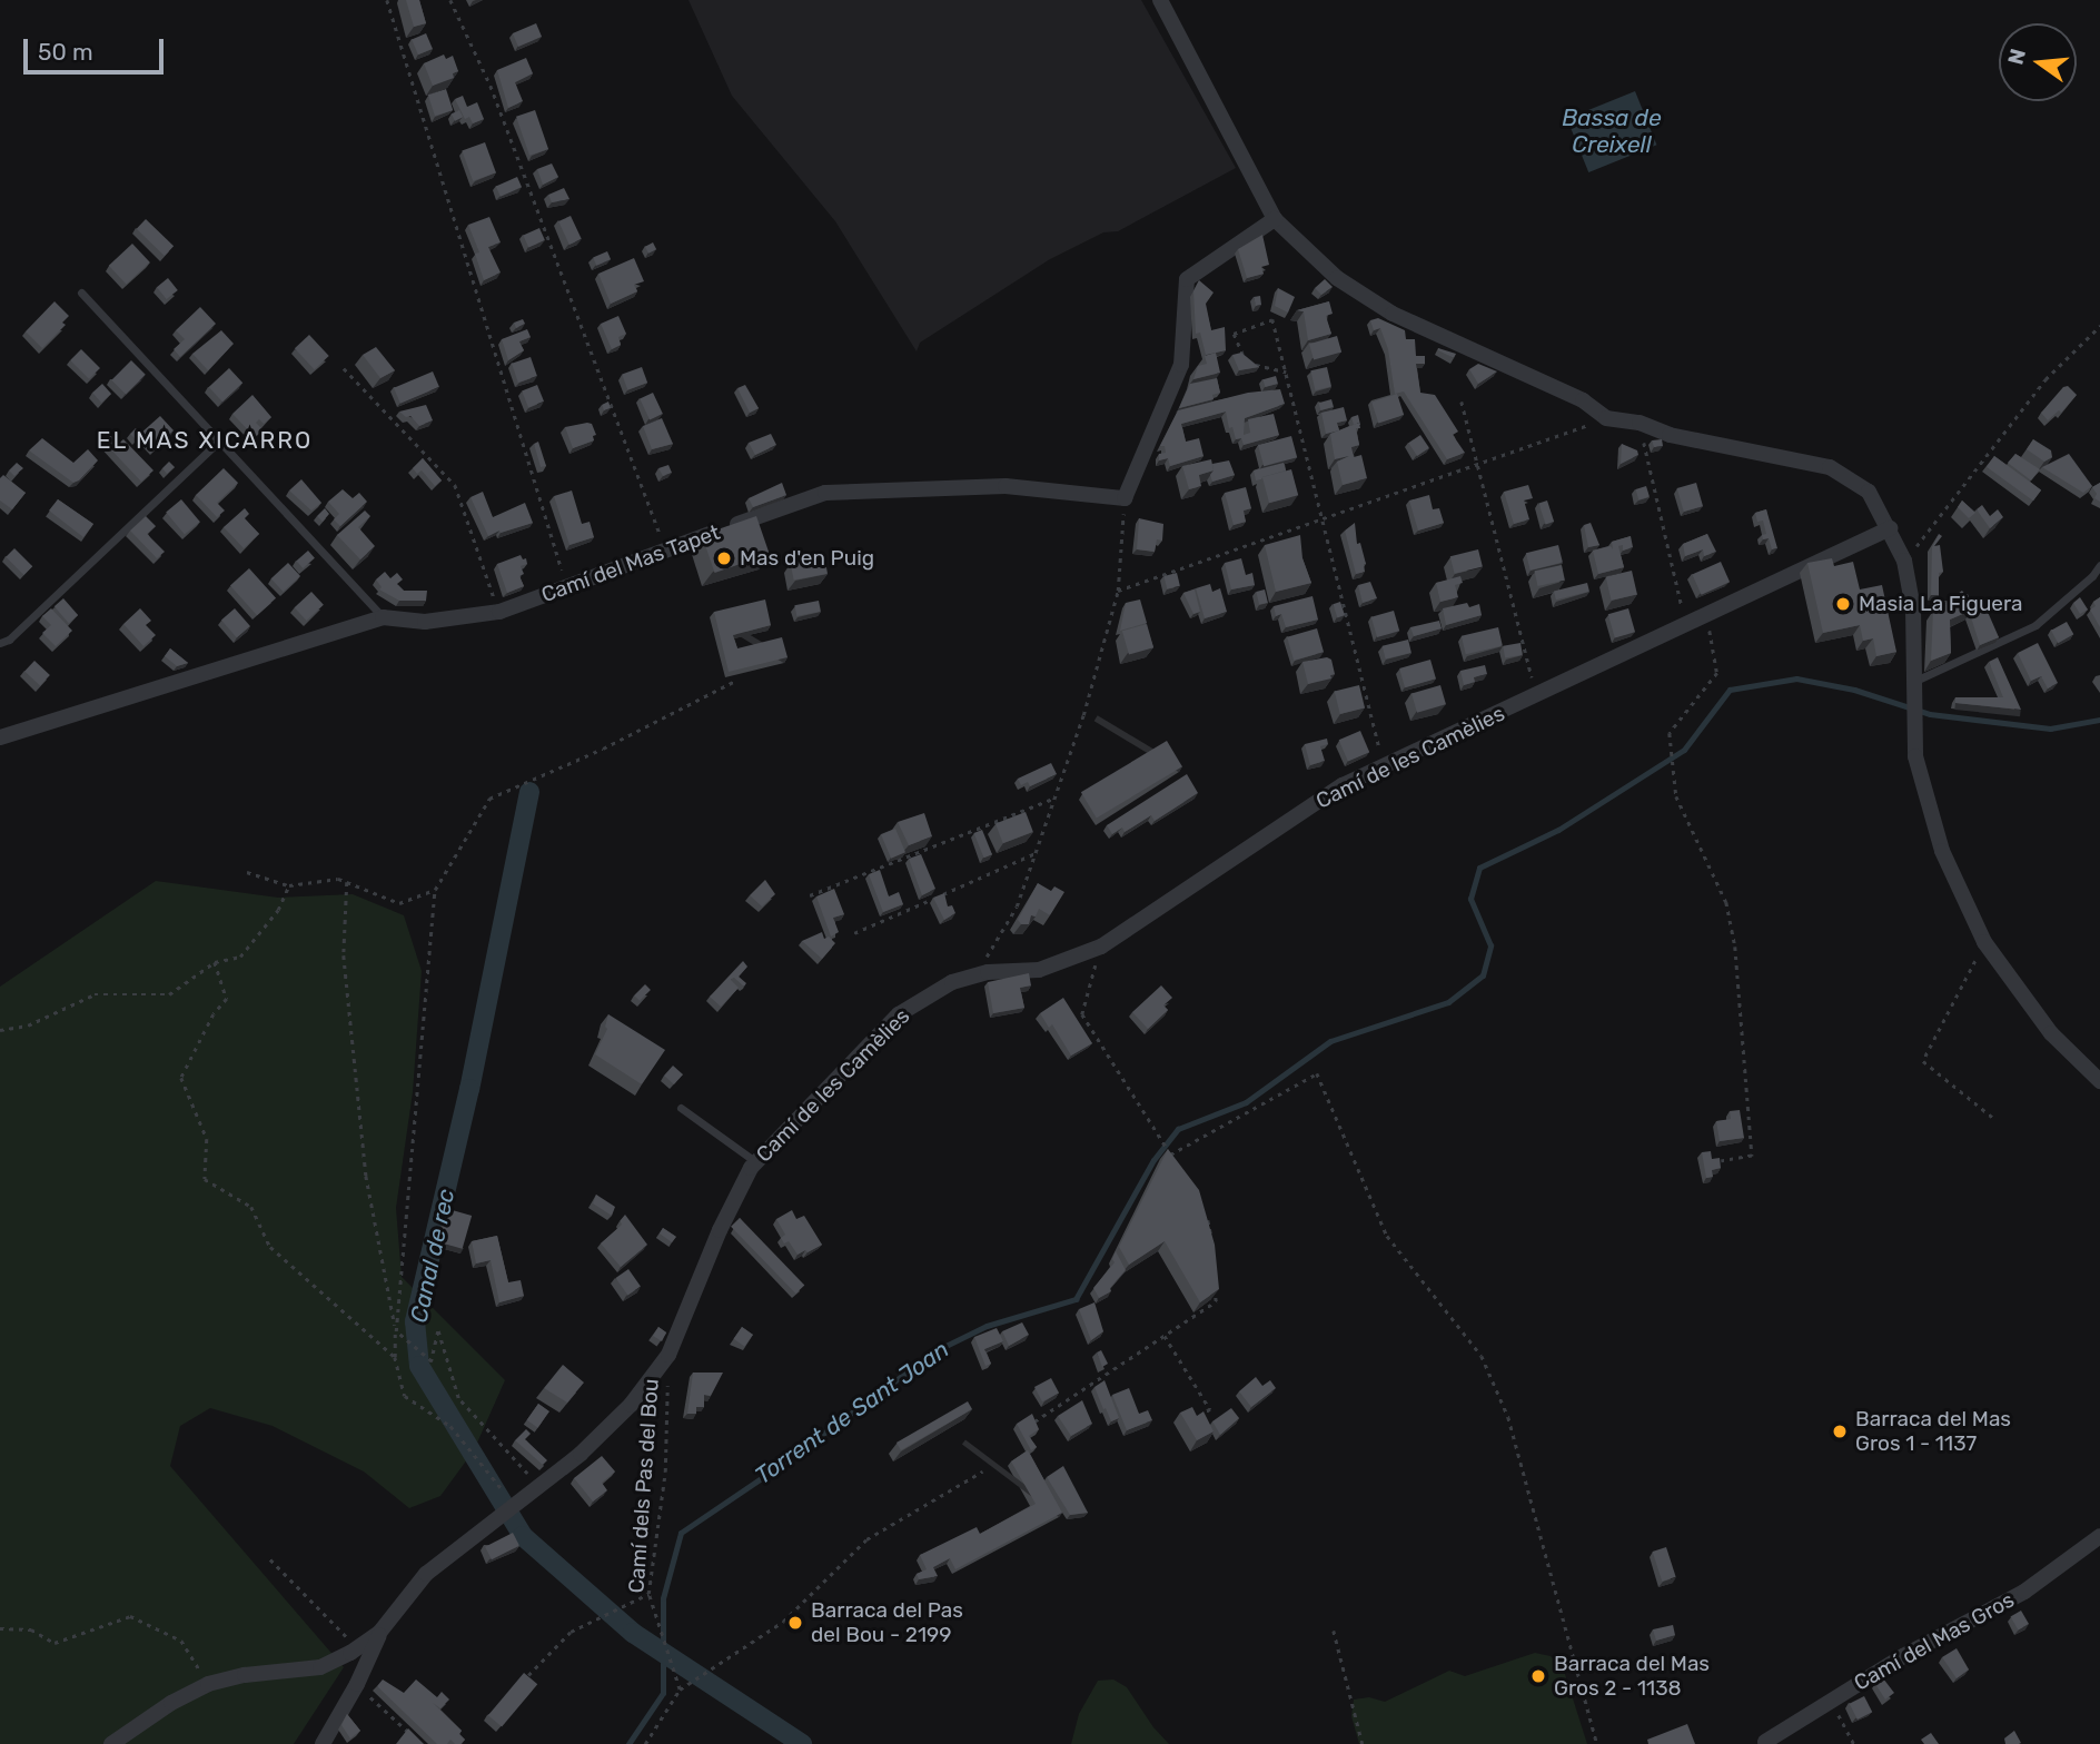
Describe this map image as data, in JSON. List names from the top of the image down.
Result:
{
  "streets": {
    "street": ["Camí del Mas Tapet", "Camí de les Camèlies", "Camí del Mas Gros"],
    "path": ["Camí dels Pas del Bou"]
  },
  "crossings": [
    ["Camí de les Camèlies", "Camí dels Pas del Bou"]
  ],
  "districts": ["EL MAS XICARRO"],
  "water": ["Bassa de Creixell", "Canal de rec", "Torrent de Sant Joan"],
  "places": [
    "Mas d'en Puig",
    "Masia La Figuera",
    "Barraca del Mas Gros 1 - 1137",
    "Barraca del Pas del Bou - 2199",
    "Barraca del Mas Gros 2 - 1138"
  ],
  "scale_bar": "50 m",
  "north": "left"
}
